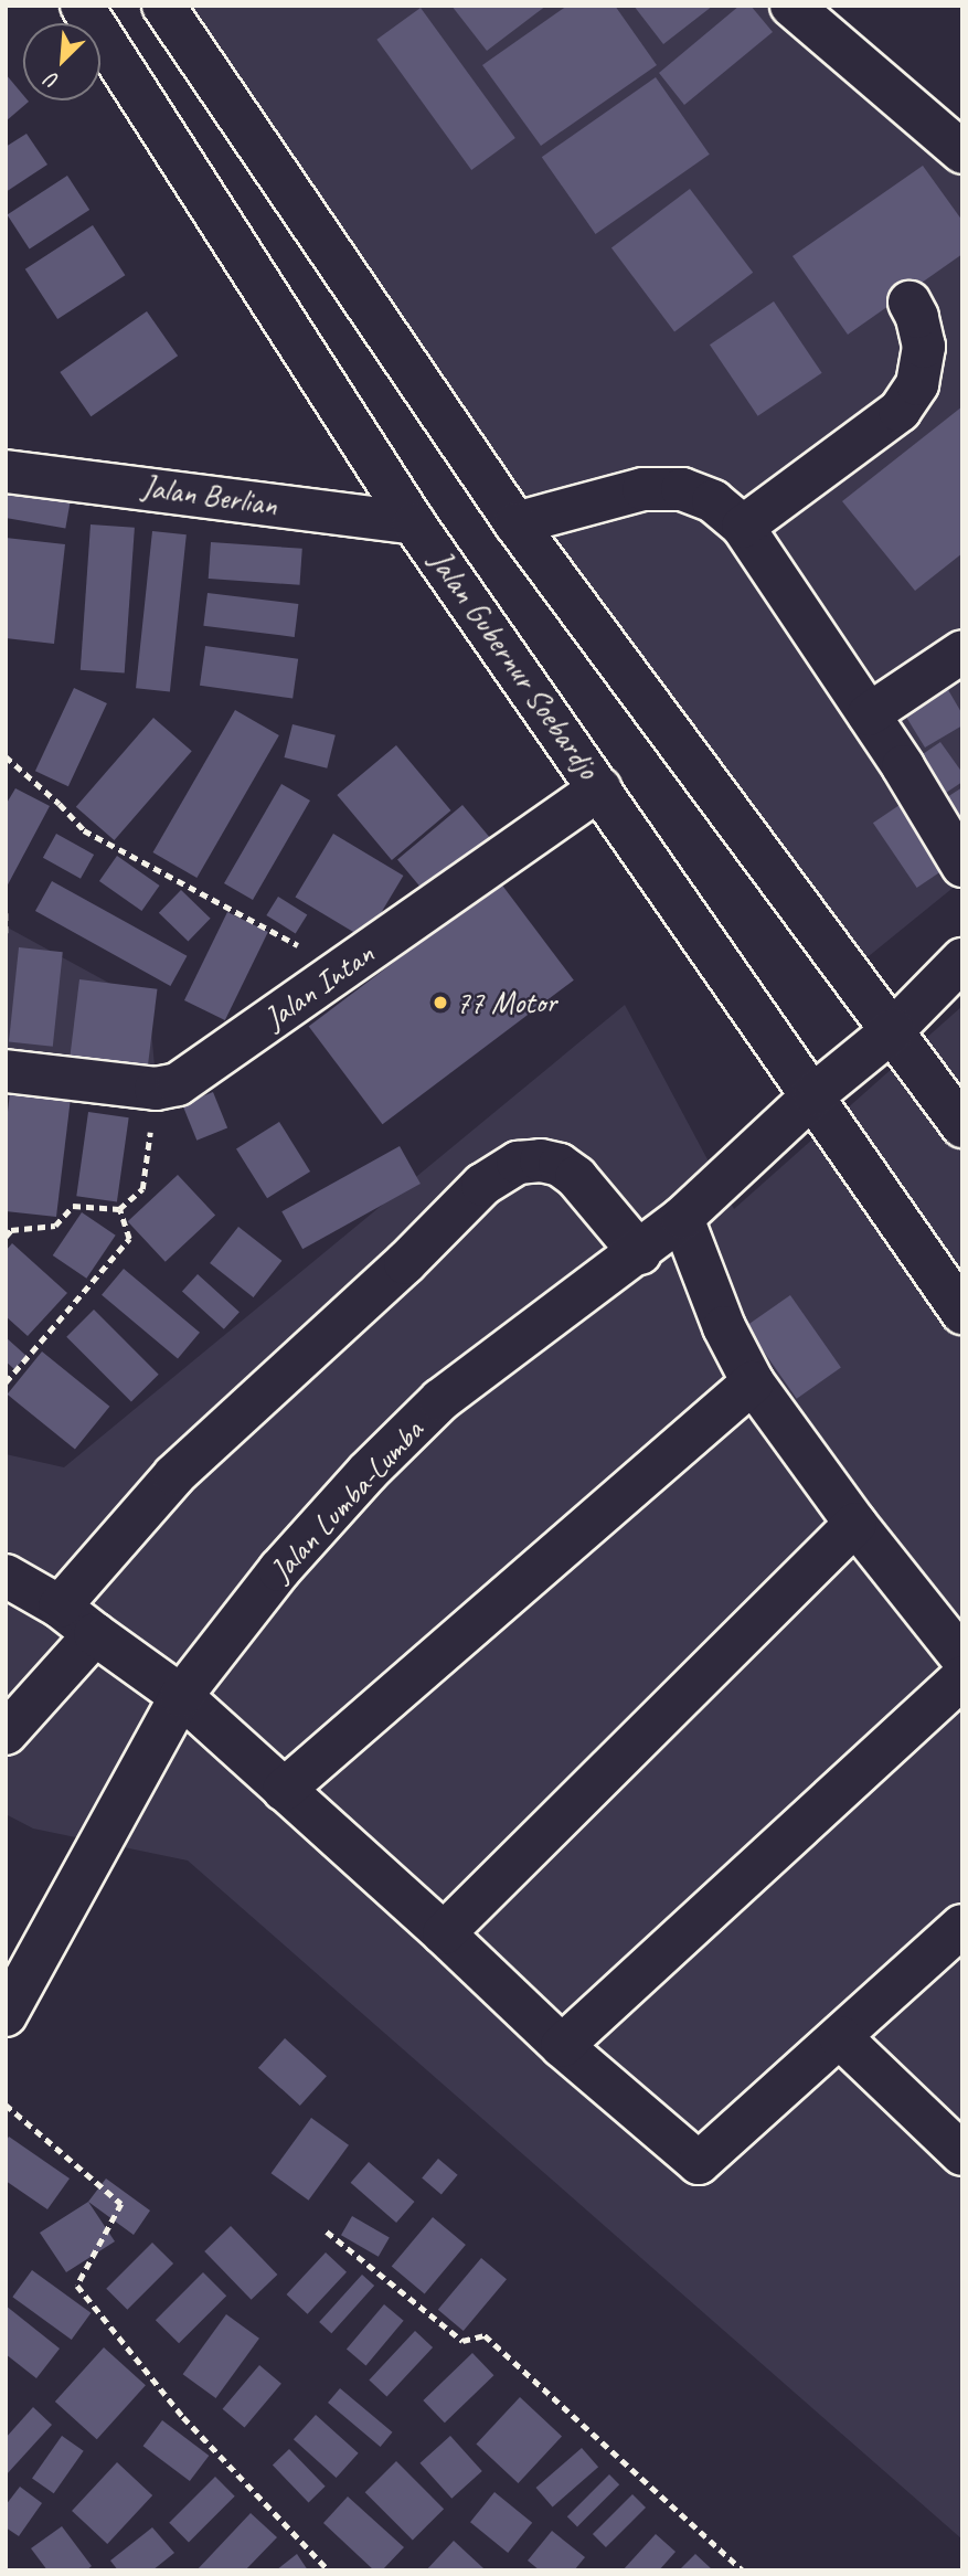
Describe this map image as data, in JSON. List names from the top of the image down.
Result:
{
  "streets": {
    "main road": [
      "Jalan Berlian",
      "Jalan Gubernur Soebardjo",
      "Jalan Intan",
      "Jalan Lumba-Lumba"
    ]
  },
  "crossings": [
    ["Jalan Berlian", "Jalan Gubernur Soebardjo"],
    ["Jalan Gubernur Soebardjo", "Jalan Intan"],
    ["Jalan Gubernur Soebardjo", "Jalan Lumba-Lumba"]
  ],
  "places": ["77 Motor"],
  "north": "bottom left"
}
